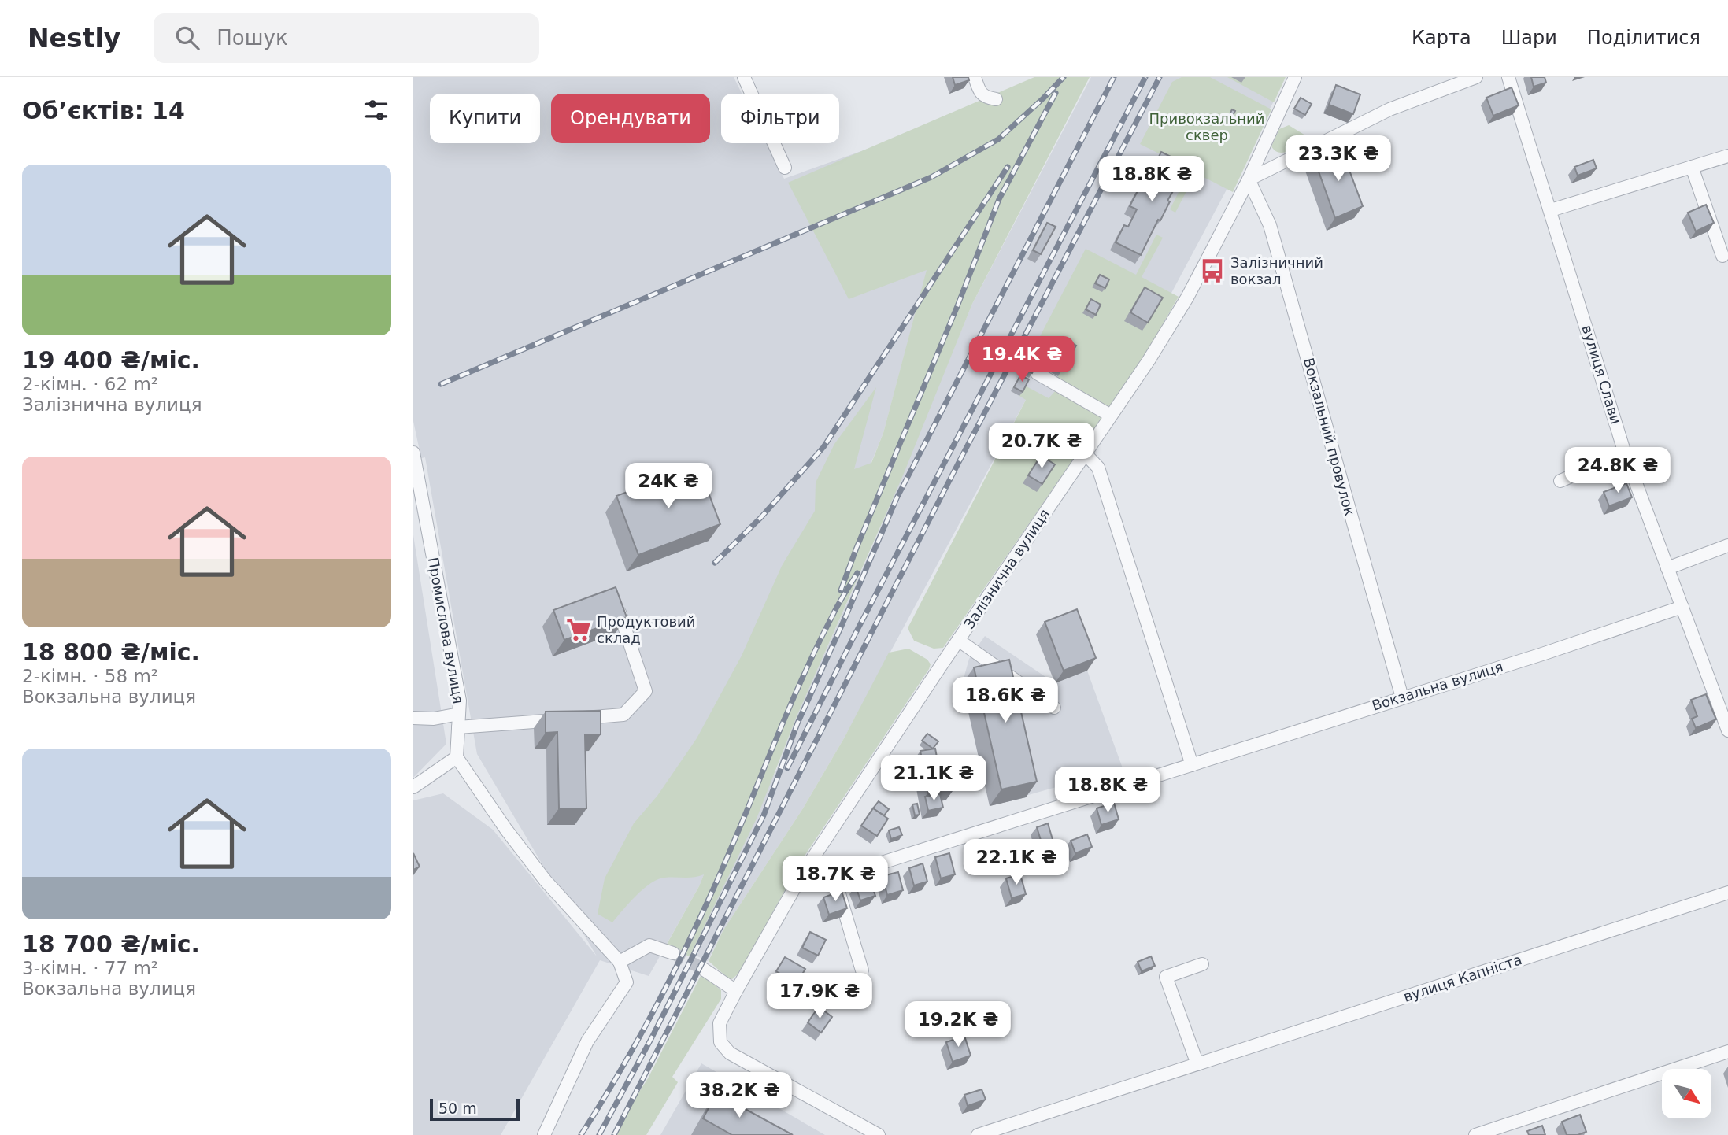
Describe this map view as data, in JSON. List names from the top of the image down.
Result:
{
  "streets": {
    "street": [
      "вулиця Слави",
      "Вокзальний провулок",
      "Залізнична вулиця",
      "Промислова вулиця",
      "Вокзальна вулиця",
      "вулиця Капніста"
    ]
  },
  "crossings": [
    ["вулиця Слави", "Вокзальна вулиця"],
    ["Вокзальний провулок", "Залізнична вулиця"],
    ["Вокзальний провулок", "Вокзальна вулиця"],
    ["Залізнична вулиця", "Вокзальна вулиця"]
  ],
  "parks": ["Привокзальний сквер"],
  "places": {
    "bus stop": ["Залізничний вокзал"],
    "supermarket": ["Продуктовий склад"]
  },
  "scale_bar": "50 m",
  "north": "bottom right",
  "page": {
    "header": "Nestly",
    "search": "Пошук",
    "nav": ["Карта", "Шари", "Поділитися"],
    "heading": "Об’єктів: 14",
    "chip": ["Купити", "Орендувати", "Фільтри"],
    "price": [
      "23.3K ₴",
      "18.8K ₴",
      "19.4K ₴",
      "20.7K ₴",
      "24.8K ₴",
      "24K ₴",
      "18.6K ₴",
      "21.1K ₴",
      "18.8K ₴",
      "22.1K ₴",
      "18.7K ₴",
      "17.9K ₴",
      "19.2K ₴",
      "38.2K ₴"
    ],
    "list": [
      {
        "name": "19 400 ₴/міс.",
        "note": "2-кімн. · 62 m² · Залізнична вулиця"
      },
      {
        "name": "18 800 ₴/міс.",
        "note": "2-кімн. · 58 m² · Вокзальна вулиця"
      },
      {
        "name": "18 700 ₴/міс.",
        "note": "3-кімн. · 77 m² · Вокзальна вулиця"
      }
    ],
    "scale": "50 m"
  }
}
